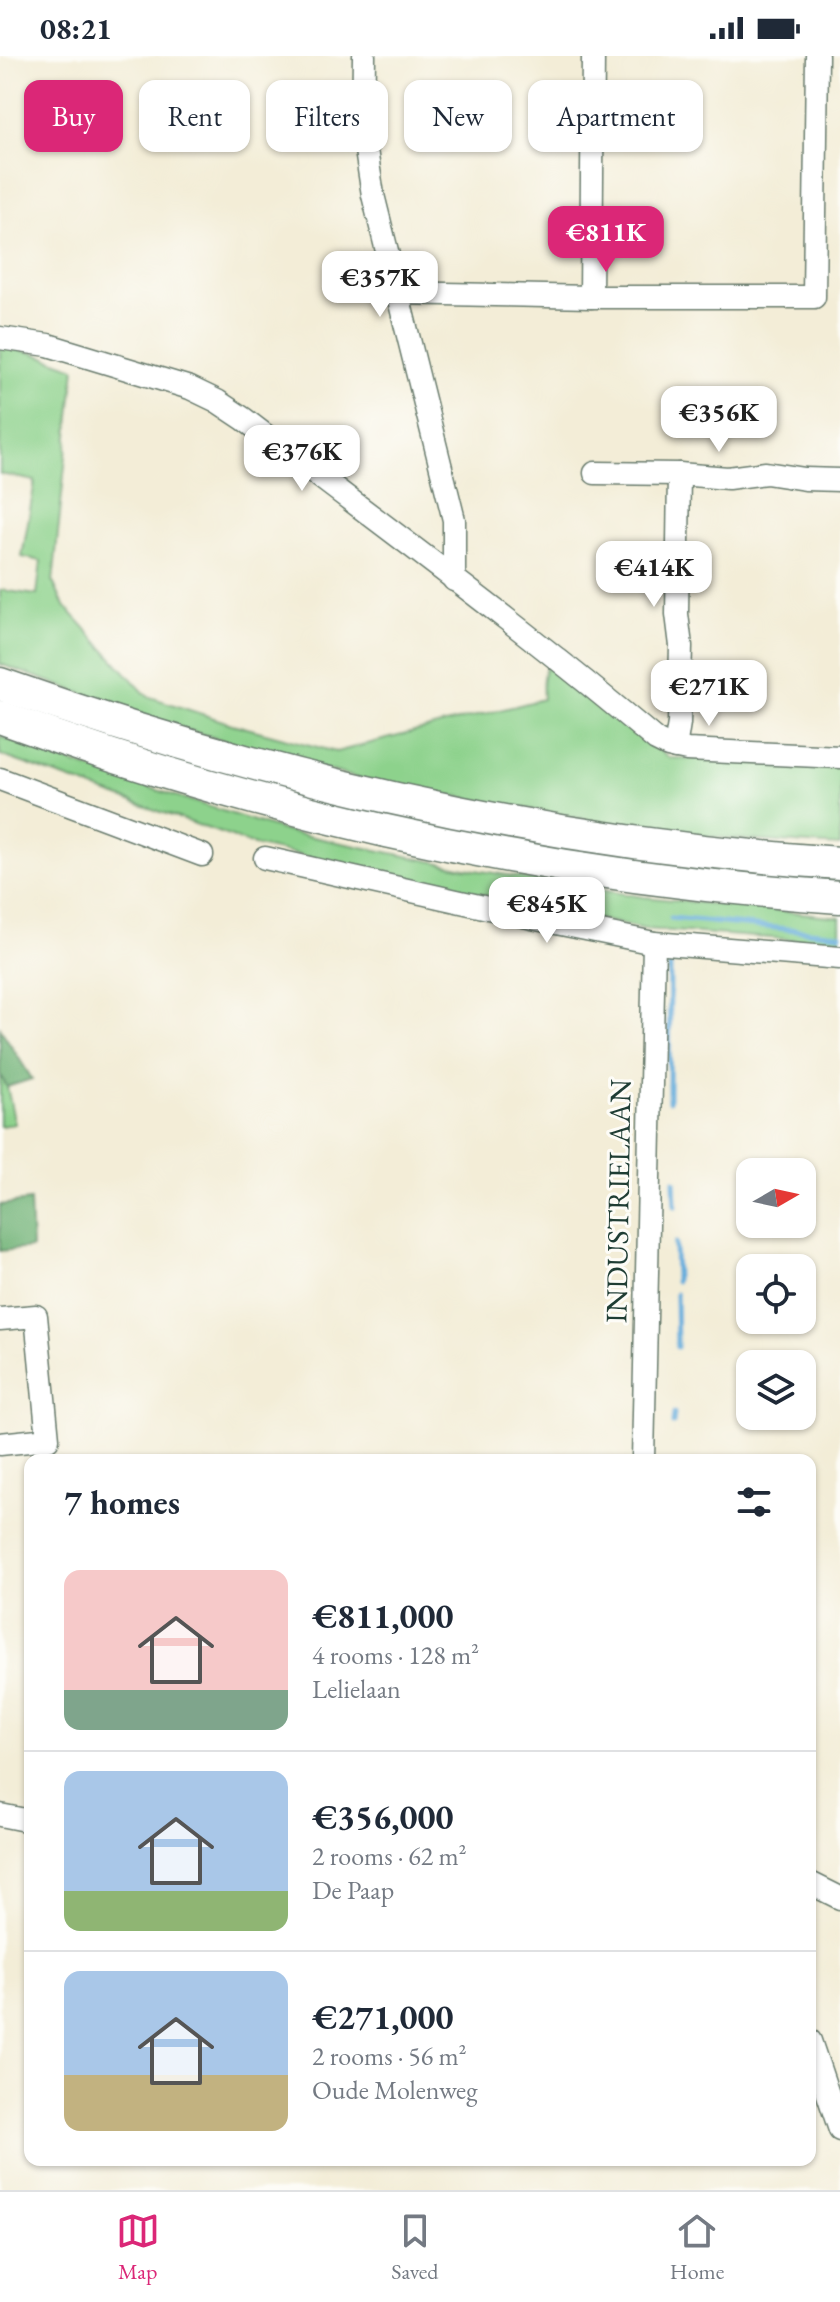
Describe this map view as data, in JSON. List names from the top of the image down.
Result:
{
  "streets": {
    "street": ["INDUSTRIELAAN"]
  },
  "north": "right",
  "page": {
    "status": "08:21",
    "chip": [
      "Buy",
      "Rent",
      "Filters",
      "New",
      "Apartment"
    ],
    "price": [
      "€811K",
      "€357K",
      "€356K",
      "€376K",
      "€414K",
      "€271K",
      "€845K"
    ],
    "heading": "7 homes",
    "list": [
      {
        "name": "€811,000",
        "note": "4 rooms · 128 m² · Lelielaan"
      },
      {
        "name": "€356,000",
        "note": "2 rooms · 62 m² · De Paap"
      },
      {
        "name": "€271,000",
        "note": "2 rooms · 56 m² · Oude Molenweg"
      }
    ],
    "tabs": ["Map", "Saved", "Home"]
  }
}
